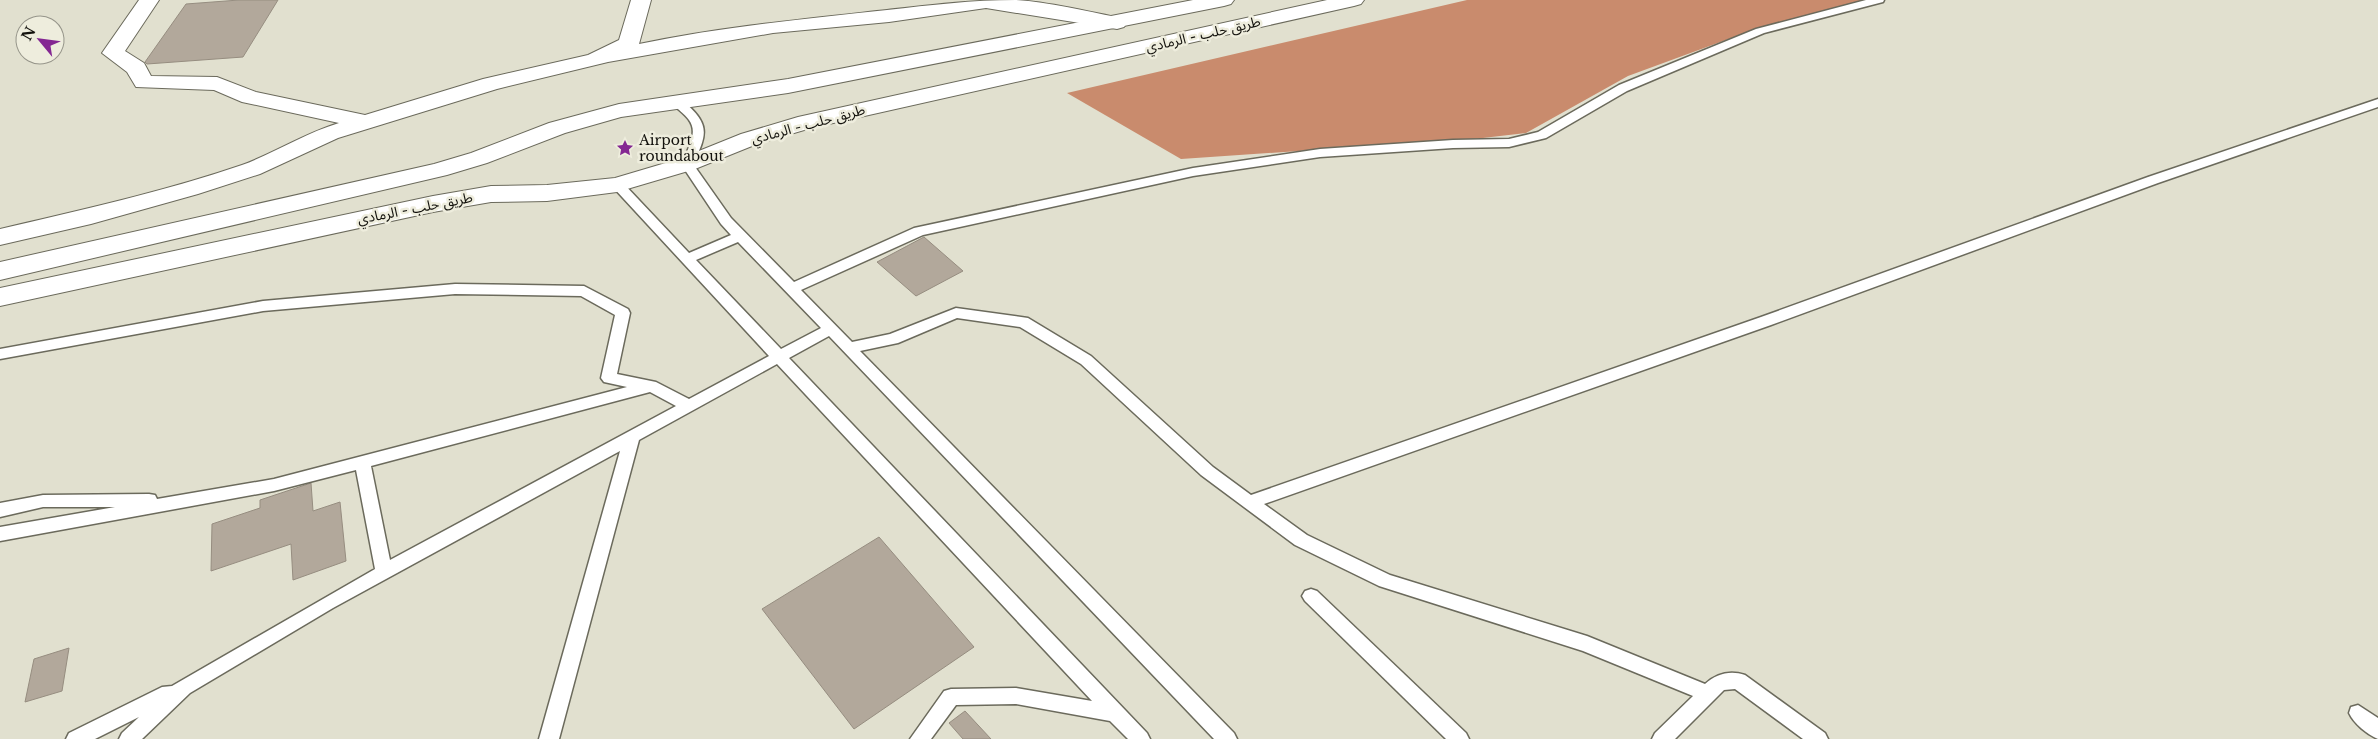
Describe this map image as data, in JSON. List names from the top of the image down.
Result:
{
  "streets": {
    "main road": ["طريق حلب - الرمادي"]
  },
  "places": {
    "place": ["Airport roundabout"]
  },
  "north": "top left"
}
